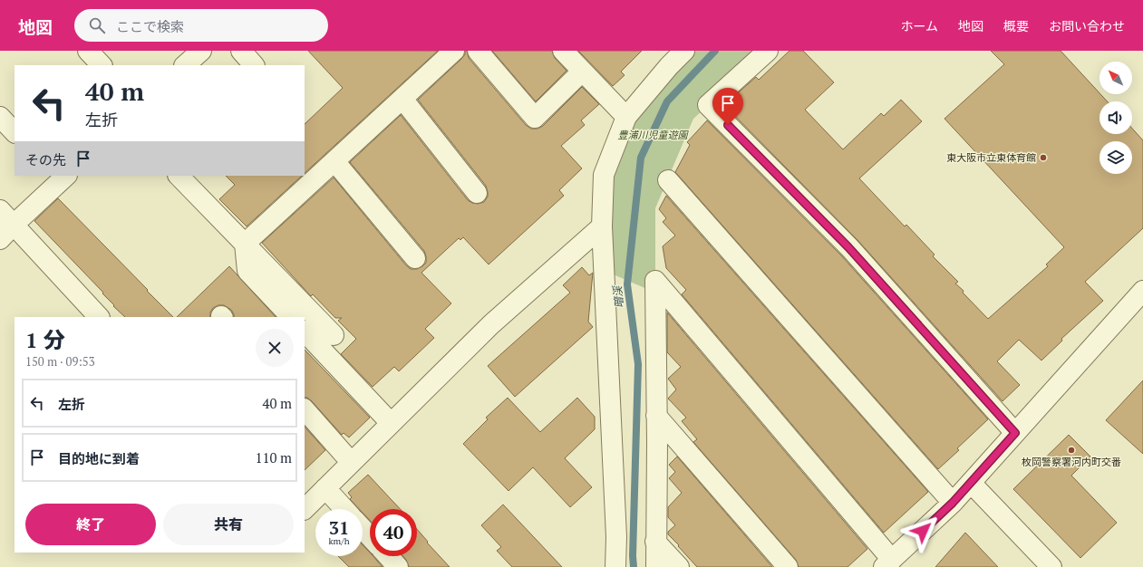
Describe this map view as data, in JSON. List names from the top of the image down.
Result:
{
  "water": ["暗渓"],
  "parks": ["豊浦川児童遊園"],
  "places": ["東大阪市立東体育館", "枚岡警察署河内町交番"],
  "north": "top left",
  "page": {
    "header": "地図",
    "search": "ここで検索",
    "nav": [
      "ホーム",
      "地図",
      "概要",
      "お問い合わせ"
    ],
    "turn": ["40 m", "左折"],
    "then": "その先",
    "heading": ["1 分", "150 m · 09:53"],
    "list": [
      {
        "name": "左折",
        "value": "40 m"
      },
      {
        "name": "目的地に到着",
        "value": "110 m"
      }
    ],
    "buttons": ["終了", "共有"],
    "speed": "31 km/h",
    "limit": "40"
  }
}
